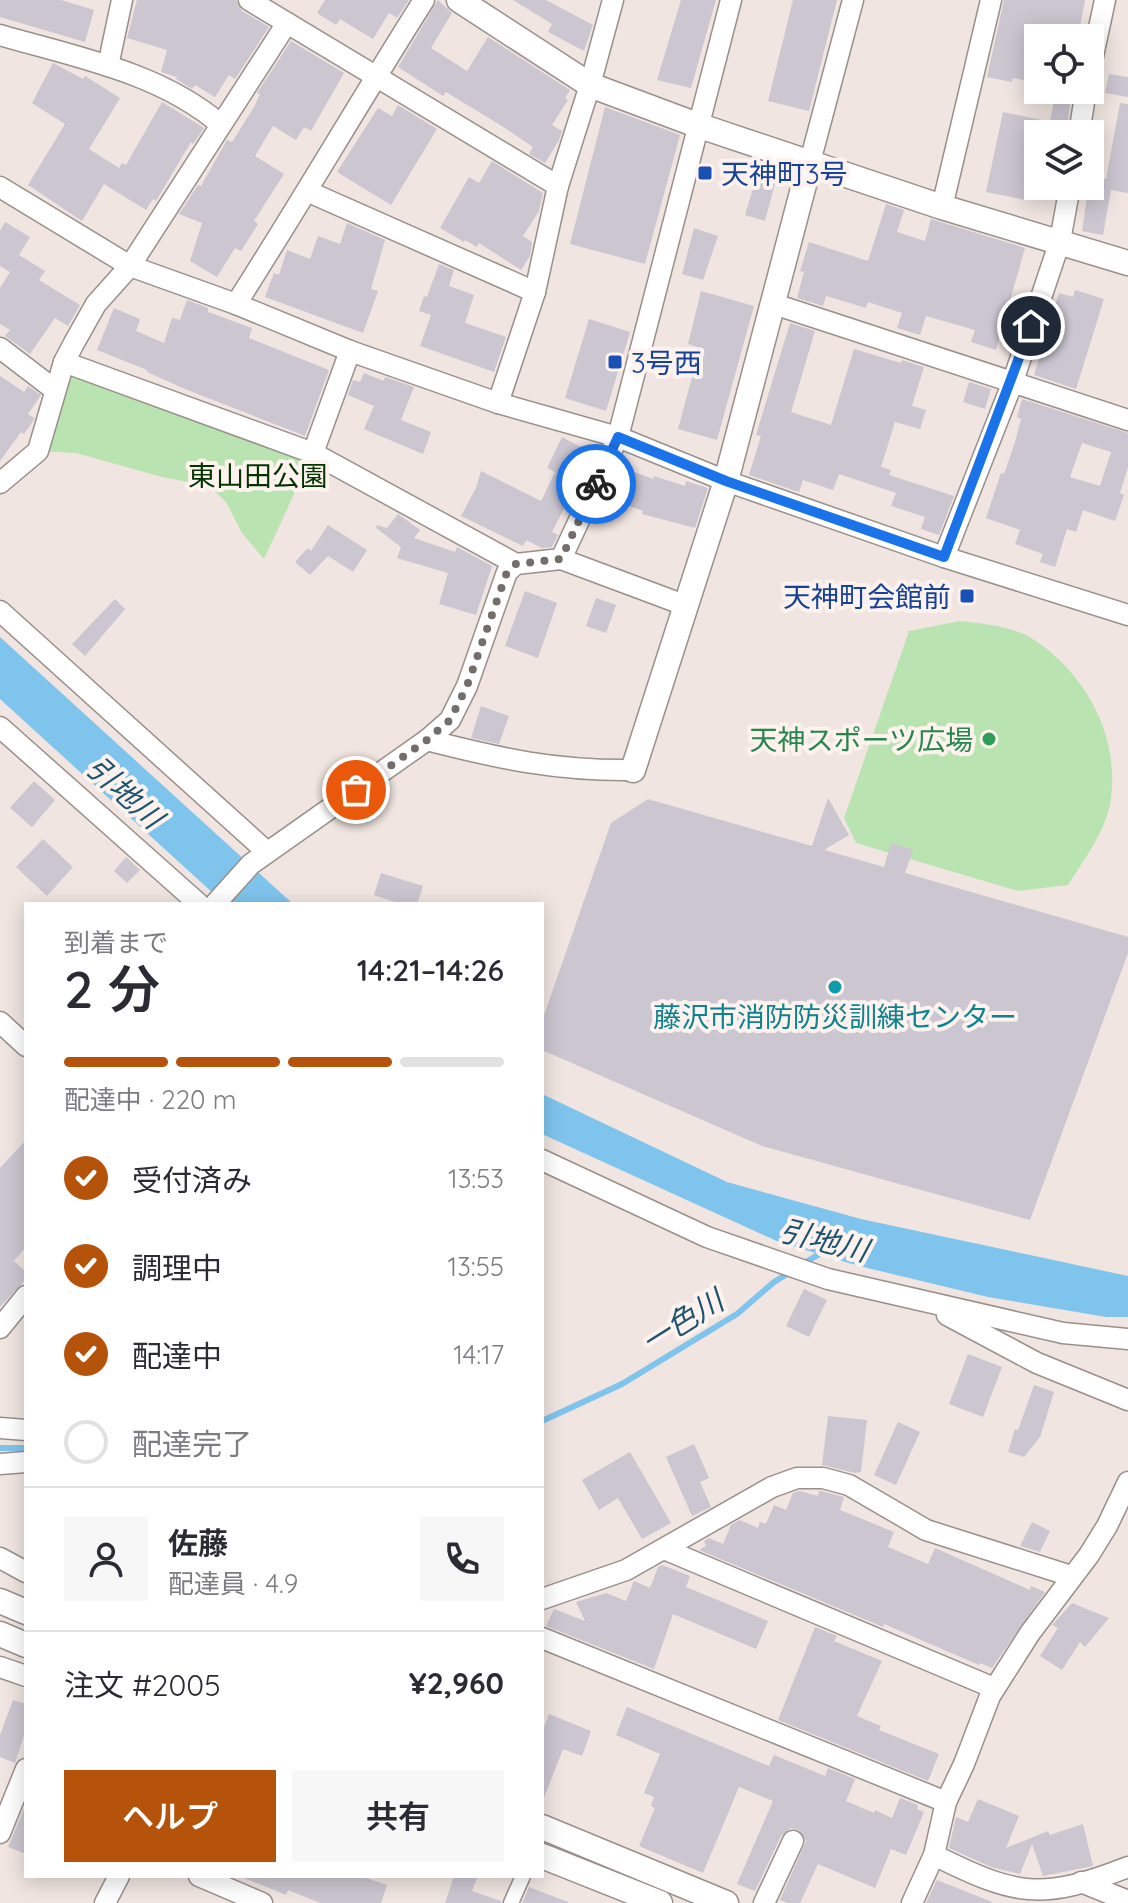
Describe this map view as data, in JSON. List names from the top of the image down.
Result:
{
  "water": ["引地川", "一色川"],
  "parks": ["東山田公園"],
  "places": {
    "transit": ["天神町3号", "3号西", "天神町会館前"],
    "other": ["天神スポーツ広場", "藤沢市消防防災訓練センター"]
  },
  "page": {
    "heading": ["2 分", "到着まで", "14:21–14:26"],
    "panel": [
      "佐藤",
      "配達員 · 4.9",
      "注文 #2005",
      "¥2,960"
    ],
    "bar": "配達中 · 220 m",
    "list": [
      ["受付済み", "13:53"],
      ["調理中", "13:55"],
      ["配達中", "14:17"],
      "配達完了"
    ],
    "buttons": ["ヘルプ", "共有"]
  }
}
